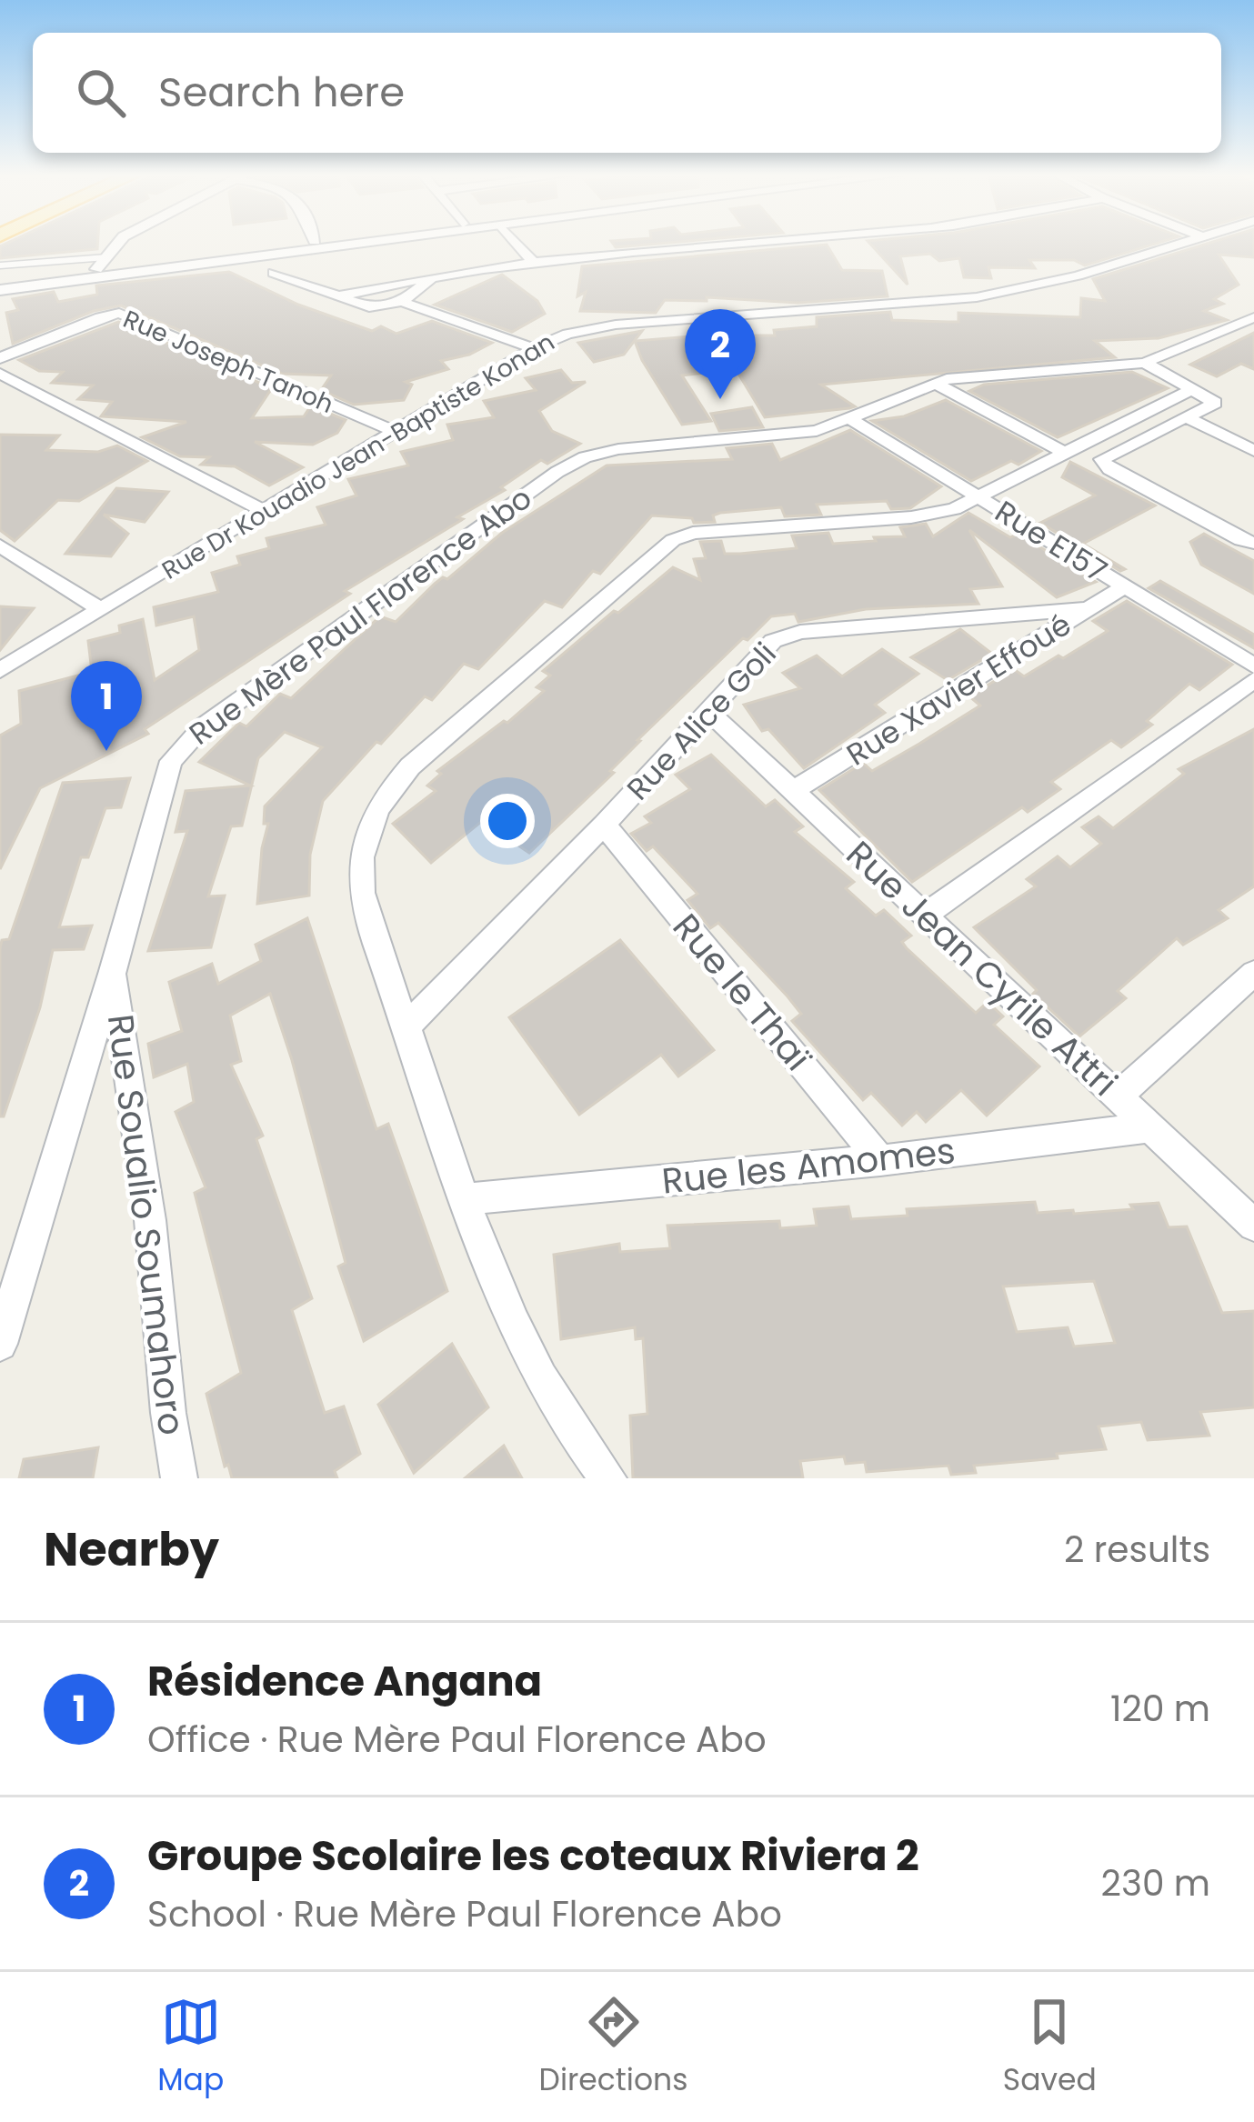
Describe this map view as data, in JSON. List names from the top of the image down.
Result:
{
  "streets": {
    "street": [
      "Rue Joseph Tanoh",
      "Rue Dr Kouadio Jean-Baptiste Konan",
      "Rue E157",
      "Rue Mère Paul Florence Abo",
      "Rue Xavier Effoué",
      "Rue Alice Goli",
      "Rue Jean Cyrile Attri",
      "Rue le Thaï",
      "Rue les Amomes",
      "Rue Soualio Soumahoro"
    ]
  },
  "crossings": [
    ["Rue Joseph Tanoh", "Rue Dr Kouadio Jean-Baptiste Konan"],
    ["Rue E157", "Rue Mère Paul Florence Abo"],
    ["Rue E157", "Rue Xavier Effoué"],
    ["Rue Mère Paul Florence Abo", "Rue Soualio Soumahoro"],
    ["Rue Xavier Effoué", "Rue Alice Goli"],
    ["Rue Xavier Effoué", "Rue Jean Cyrile Attri"],
    ["Rue Alice Goli", "Rue Jean Cyrile Attri"],
    ["Rue Alice Goli", "Rue le Thaï"],
    ["Rue Jean Cyrile Attri", "Rue les Amomes"],
    ["Rue le Thaï", "Rue les Amomes"]
  ],
  "page": {
    "search": "Search here",
    "pins": ["2", "1"],
    "heading": ["Nearby", "2 results"],
    "list": [
      {
        "mark": "1",
        "name": "Résidence Angana",
        "note": "Office · Rue Mère Paul Florence Abo",
        "value": "120 m"
      },
      {
        "mark": "2",
        "name": "Groupe Scolaire les coteaux Riviera 2",
        "note": "School · Rue Mère Paul Florence Abo",
        "value": "230 m"
      }
    ],
    "nav": ["Map", "Directions", "Saved"]
  }
}
